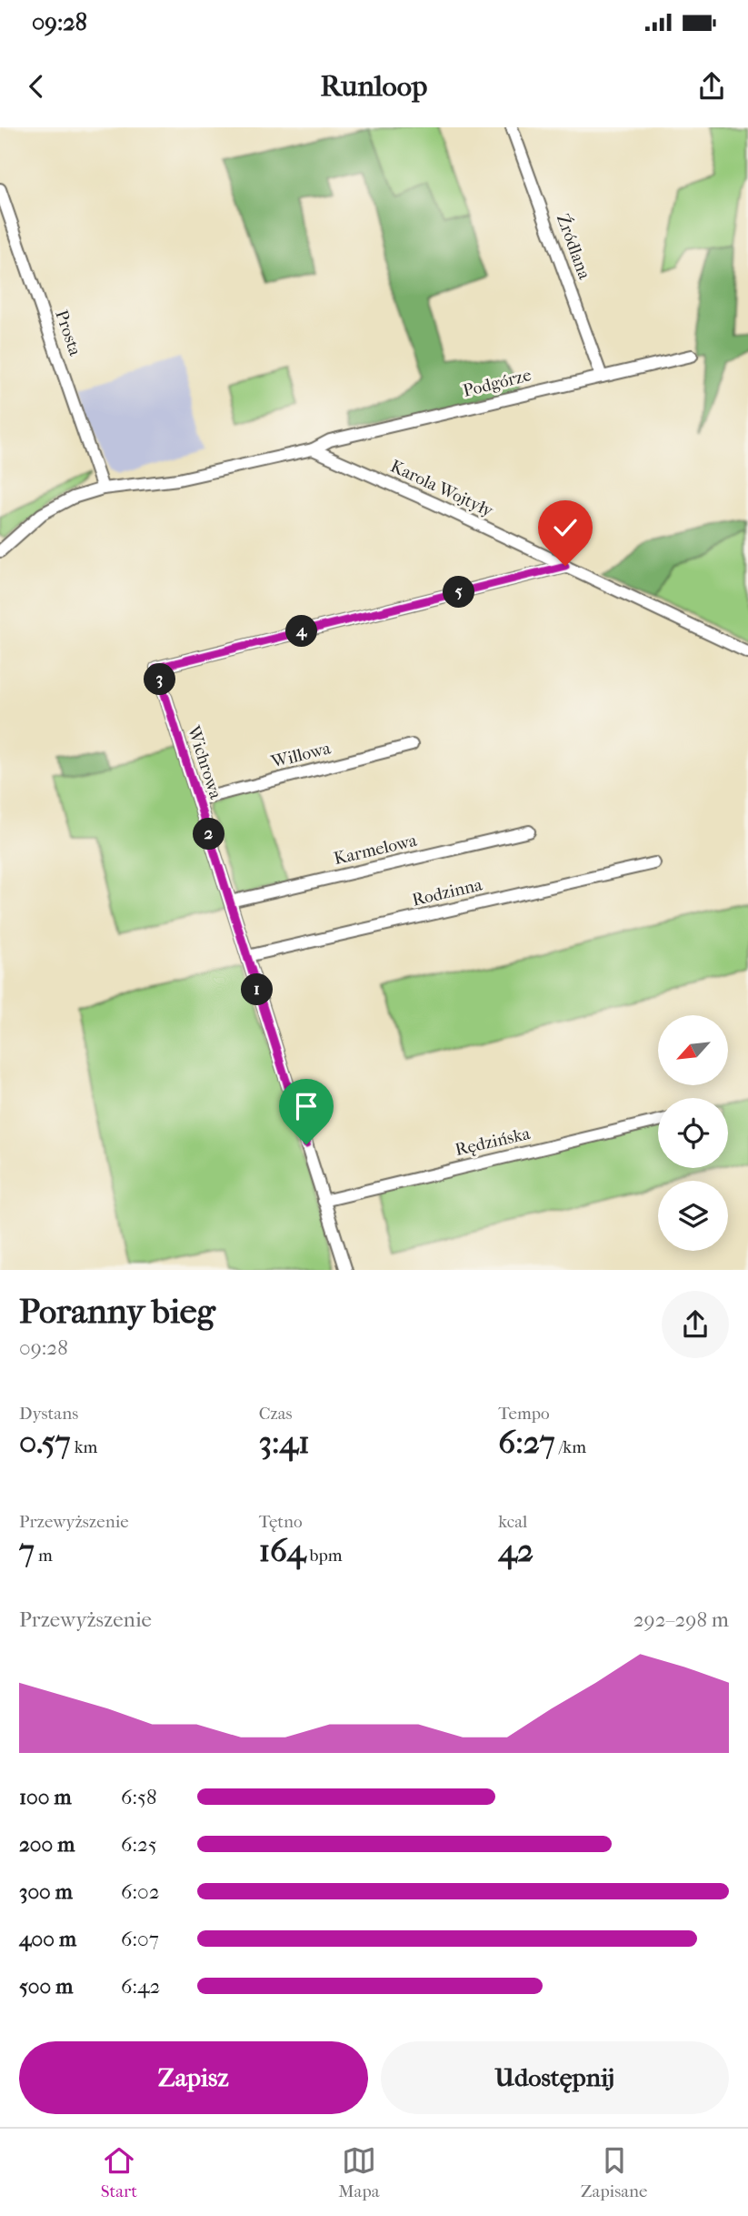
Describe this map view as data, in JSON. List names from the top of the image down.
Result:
{
  "streets": {
    "street": [
      "Źródlana",
      "Prosta",
      "Podgórze",
      "Karola Wojtyły",
      "Willowa",
      "Wichrowa",
      "Karmelowa",
      "Rodzinna",
      "Rędzińska"
    ]
  },
  "crossings": [
    ["Źródlana", "Podgórze"],
    ["Podgórze", "Karola Wojtyły"],
    ["Karola Wojtyły", "Wichrowa"],
    ["Willowa", "Wichrowa"],
    ["Wichrowa", "Karmelowa"],
    ["Wichrowa", "Rodzinna"],
    ["Wichrowa", "Rędzińska"]
  ],
  "north": "bottom left",
  "page": {
    "status": "09:28",
    "header": "Runloop",
    "pins": [
      "5",
      "4",
      "3",
      "2",
      "1"
    ],
    "heading": ["Poranny bieg", "09:28"],
    "stats": [
      ["Dystans", "0.57 km"],
      ["Czas", "3:41"],
      ["Tempo", "6:27 /km"],
      ["Przewyższenie", "7 m"],
      ["Tętno", "164 bpm"],
      ["kcal", "42"]
    ],
    "chart": ["Przewyższenie", "292–298 m"],
    "list": [
      {
        "name": "100 m",
        "note": "6:58"
      },
      {
        "name": "200 m",
        "note": "6:25"
      },
      {
        "name": "300 m",
        "note": "6:02"
      },
      {
        "name": "400 m",
        "note": "6:07"
      },
      {
        "name": "500 m",
        "note": "6:42"
      }
    ],
    "buttons": ["Zapisz", "Udostępnij"],
    "tabs": ["Start", "Mapa", "Zapisane"]
  }
}
